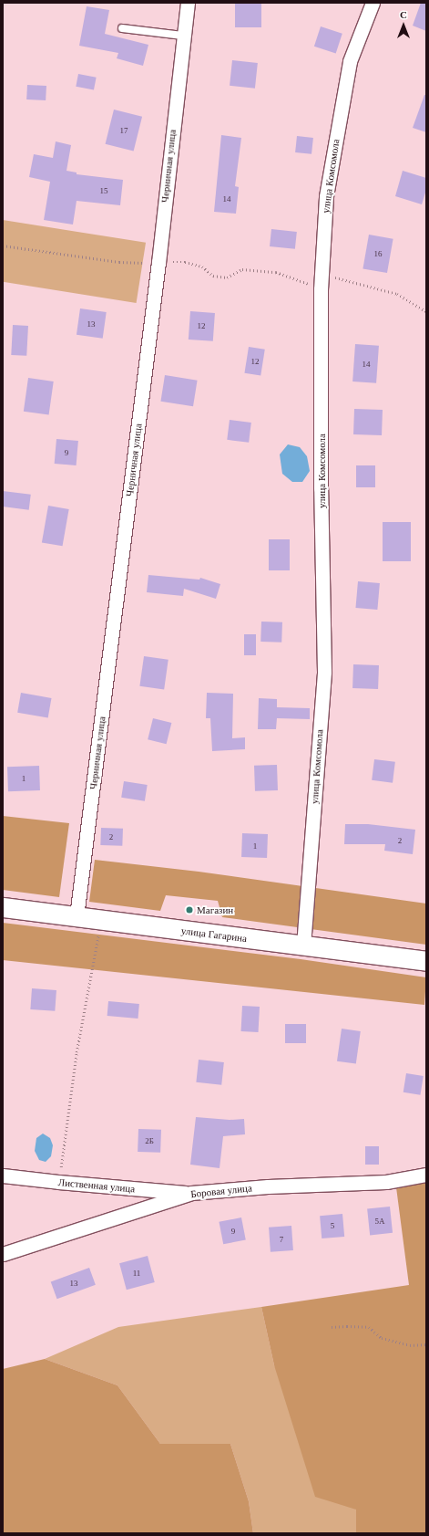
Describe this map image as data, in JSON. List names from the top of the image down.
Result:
{
  "streets": {
    "main road": ["улица Гагарина"],
    "street": [
      "Черничная улица",
      "улица Комсомола",
      "Лиственная улица",
      "Боровая улица"
    ]
  },
  "crossings": [
    ["Черничная улица", "улица Гагарина"],
    ["улица Комсомола", "улица Гагарина"],
    ["Лиственная улица", "Боровая улица"]
  ],
  "places": ["Магазин"],
  "house_numbers": [
    "17",
    "15",
    "14",
    "16",
    "13",
    "12",
    "12",
    "14",
    "9",
    "1",
    "2",
    "2",
    "1",
    "2Б",
    "5А",
    "5",
    "9",
    "7",
    "11",
    "13"
  ],
  "north": "top"
}
